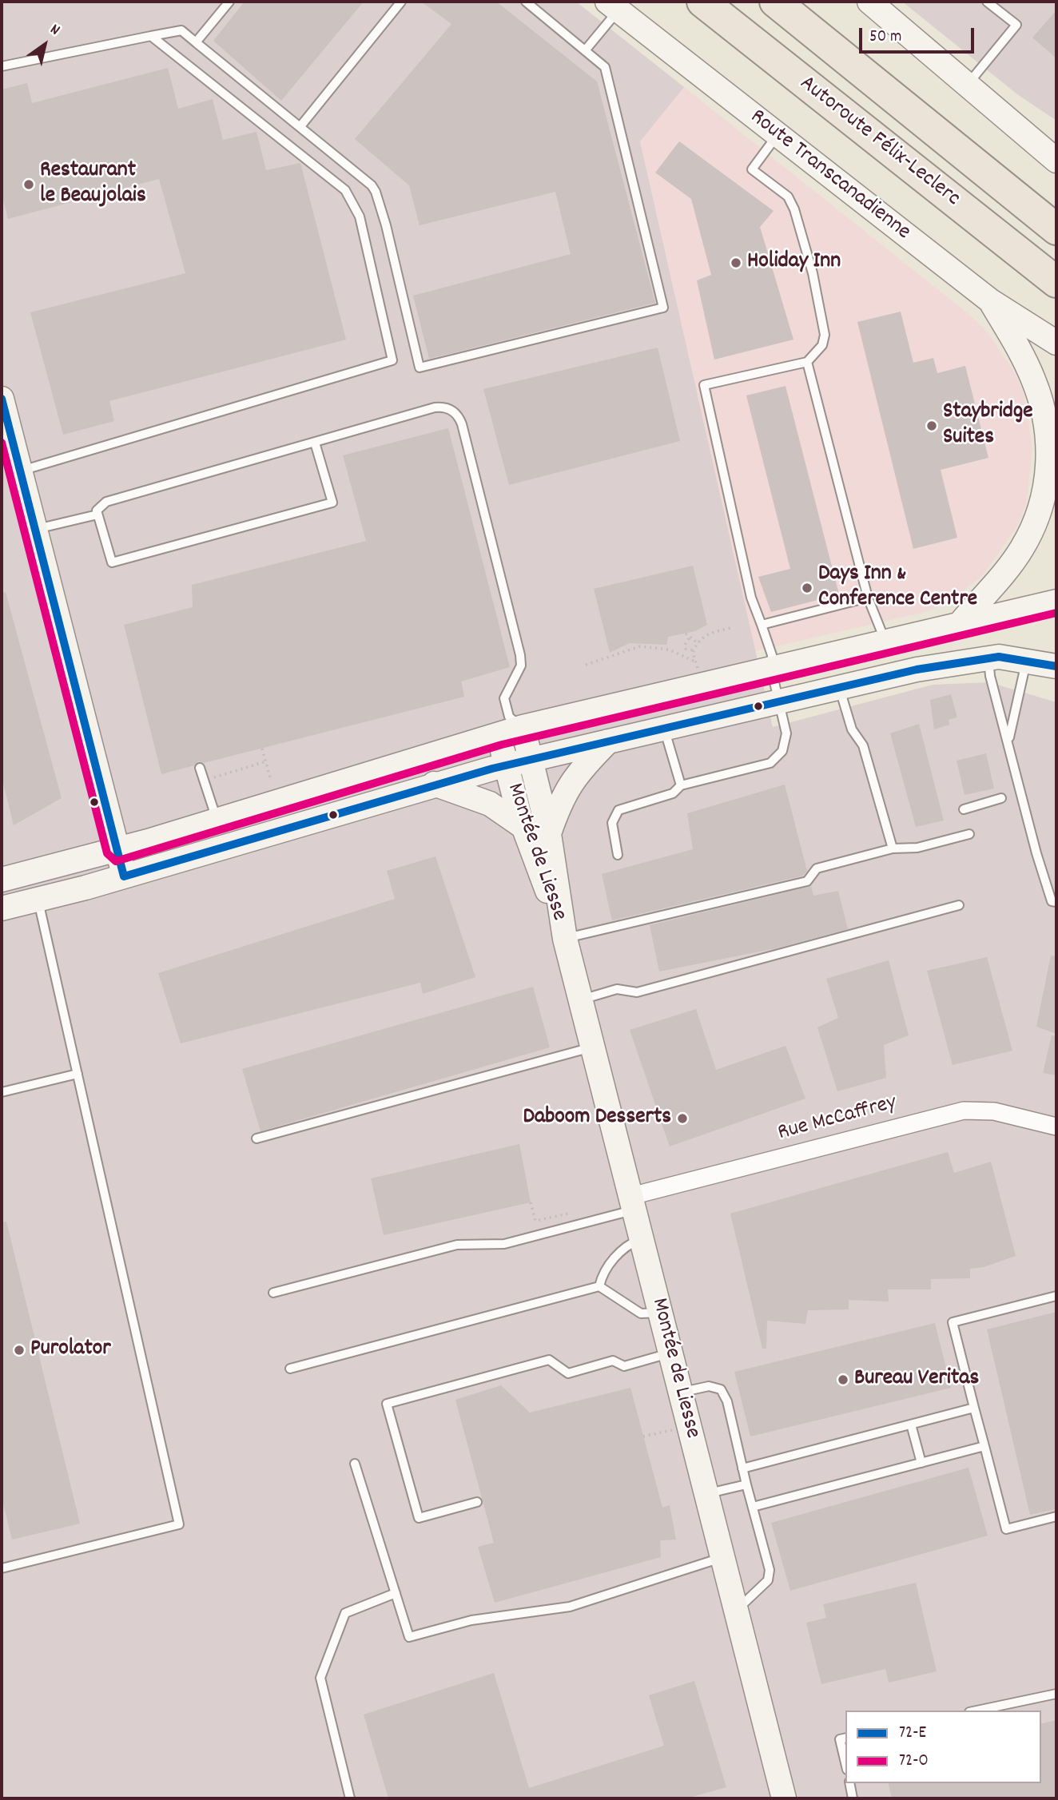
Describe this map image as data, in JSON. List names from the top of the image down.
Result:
{
  "streets": {
    "highway": ["Autoroute Félix-Leclerc"],
    "street": ["Route Transcanadienne", "Montée de Liesse", "Rue McCaffrey"]
  },
  "crossings": [
    ["Montée de Liesse", "Rue McCaffrey"]
  ],
  "places": [
    "Restaurant le Beaujolais",
    "Holiday Inn",
    "Staybridge Suites",
    "Days Inn & Conference Centre",
    "Daboom Desserts",
    "Purolator",
    "Bureau Veritas"
  ],
  "lines": ["transit line 72-E", "transit line 72-O"],
  "legend": ["72-E", "72-O"],
  "scale_bar": "50 m",
  "north": "top right"
}
